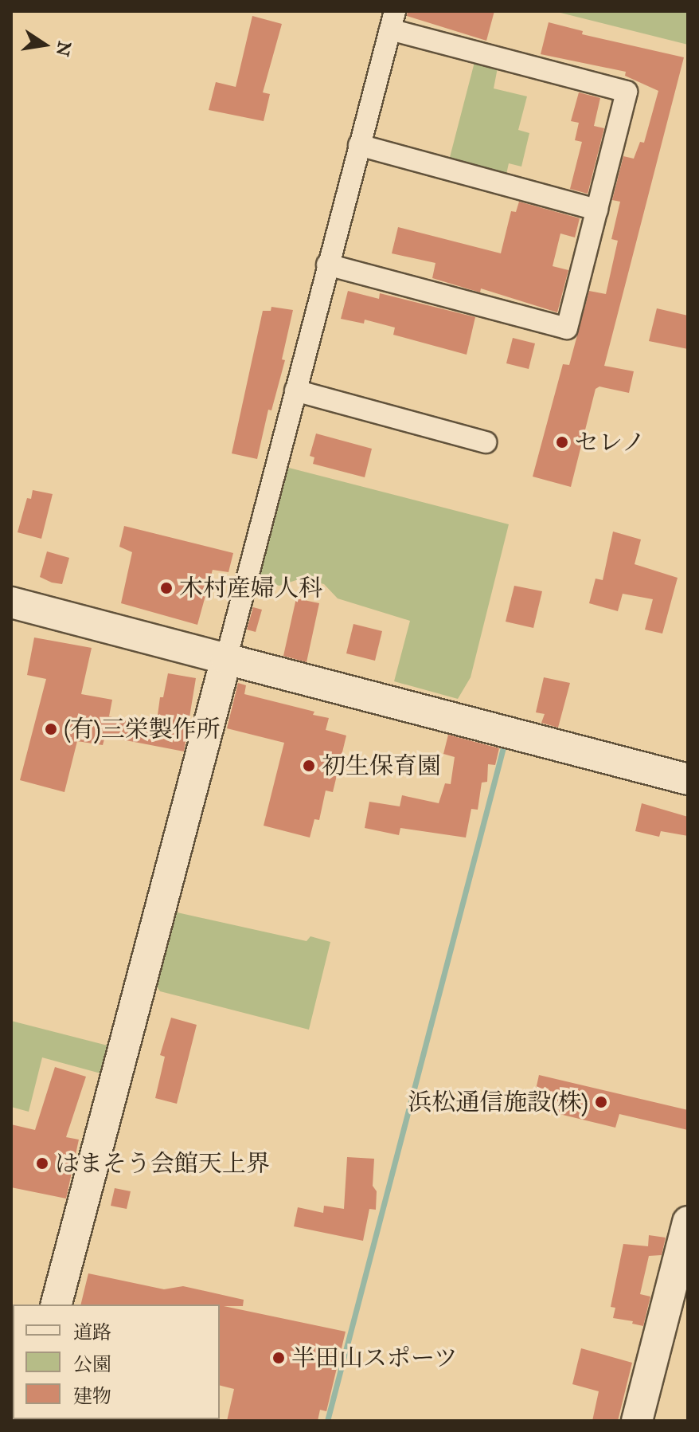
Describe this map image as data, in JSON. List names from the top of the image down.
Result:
{
  "places": [
    "セレノ",
    "木村産婦人科",
    "(有)三栄製作所",
    "初生保育園",
    "浜松通信施設(株)",
    "はまそう会館天上界",
    "半田山スポーツ"
  ],
  "legend": ["道路", "公園", "建物"],
  "north": "right"
}
